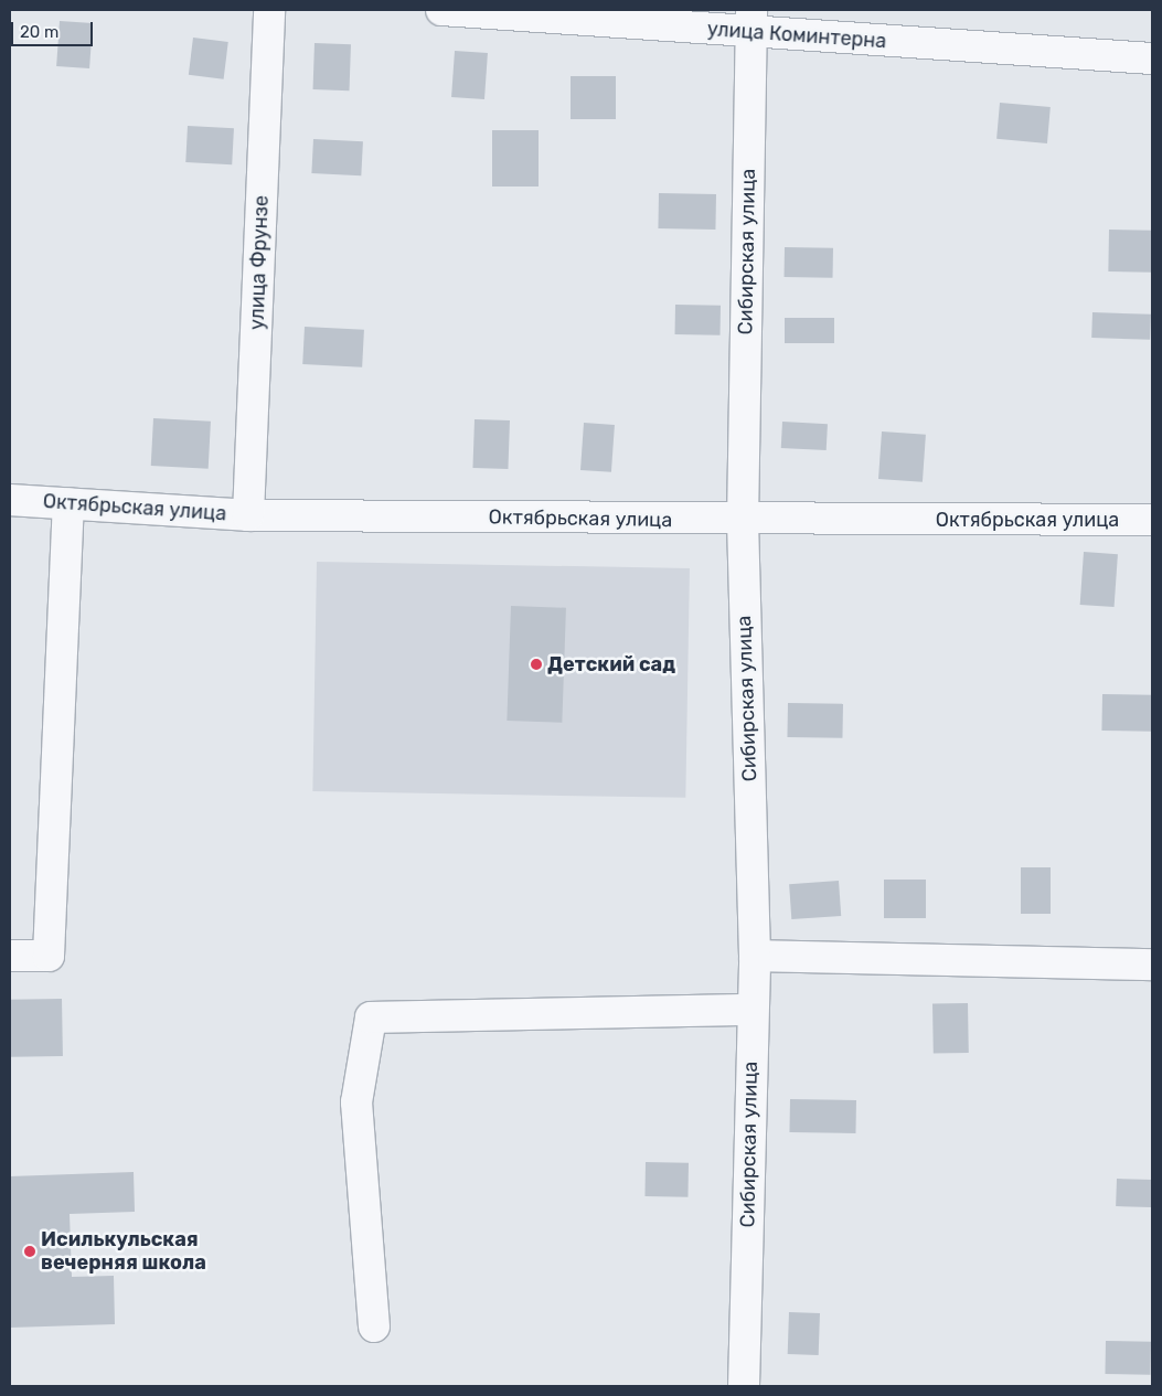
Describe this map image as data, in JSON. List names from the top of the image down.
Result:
{
  "streets": {
    "street": [
      "улица Коминтерна",
      "Сибирская улица",
      "улица Фрунзе",
      "Октябрьская улица"
    ]
  },
  "crossings": [
    ["улица Коминтерна", "Сибирская улица"],
    ["Сибирская улица", "Октябрьская улица"],
    ["улица Фрунзе", "Октябрьская улица"]
  ],
  "places": ["Детский сад", "Исилькульская вечерняя школа"],
  "scale_bar": "20 m"
}
